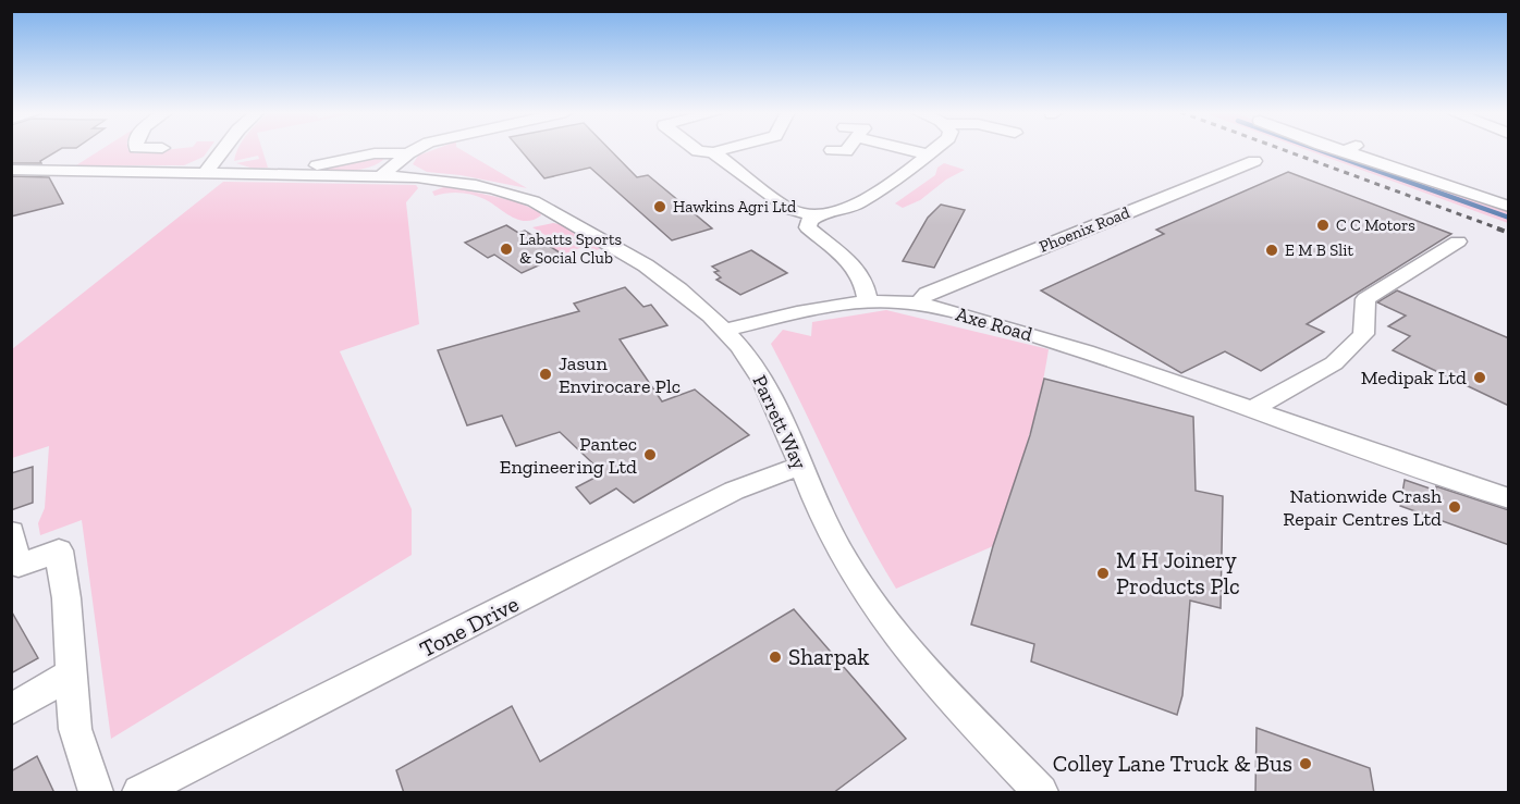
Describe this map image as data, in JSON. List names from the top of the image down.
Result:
{
  "streets": {
    "street": [
      "Phoenix Road",
      "Axe Road",
      "Parrett Way",
      "Tone Drive"
    ]
  },
  "crossings": [
    ["Phoenix Road", "Axe Road"],
    ["Axe Road", "Parrett Way"],
    ["Parrett Way", "Tone Drive"]
  ],
  "places": [
    "Hawkins Agri Ltd",
    "C C Motors",
    "Labatts Sports & Social Club",
    "E M B Slit",
    "Jasun Envirocare Plc",
    "Medipak Ltd",
    "Pantec Engineering Ltd",
    "Nationwide Crash Repair Centres Ltd",
    "M H Joinery Products Plc",
    "Sharpak",
    "Colley Lane Truck & Bus"
  ]
}
